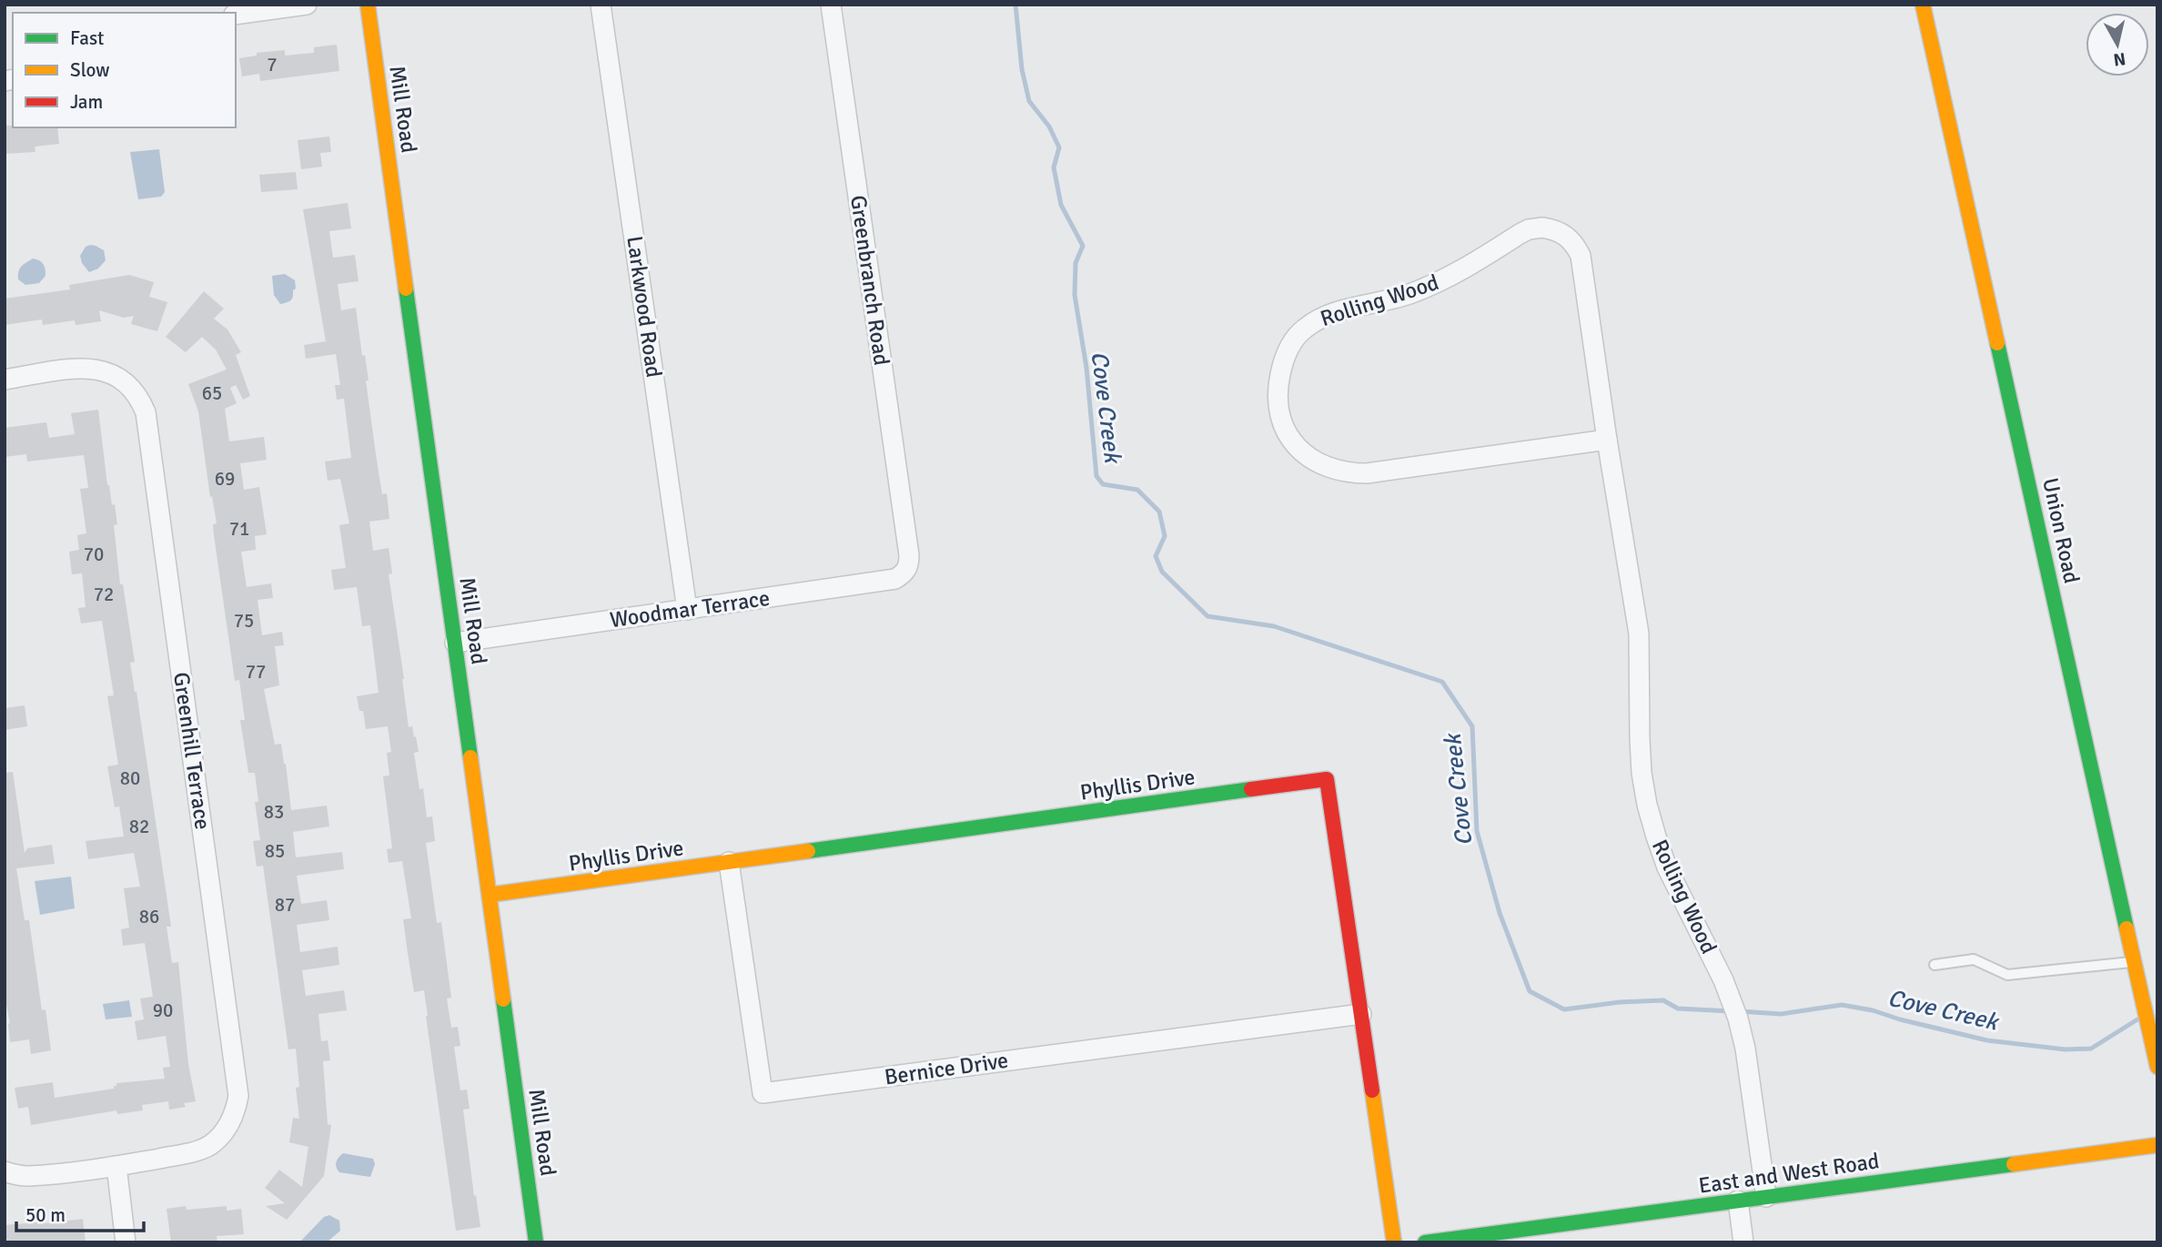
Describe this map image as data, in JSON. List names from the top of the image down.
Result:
{
  "streets": {
    "street": [
      "Mill Road",
      "Greenbranch Road",
      "Rolling Wood",
      "Larkwood Road",
      "Union Road",
      "Woodmar Terrace",
      "Greenhill Terrace",
      "Phyllis Drive",
      "Bernice Drive",
      "East and West Road"
    ]
  },
  "crossings": [
    ["Mill Road", "Woodmar Terrace"],
    ["Mill Road", "Phyllis Drive"],
    ["Greenbranch Road", "Woodmar Terrace"],
    ["Rolling Wood", "East and West Road"],
    ["Larkwood Road", "Woodmar Terrace"],
    ["Phyllis Drive", "Bernice Drive"]
  ],
  "water": ["Cove Creek"],
  "house_numbers": [
    "7",
    "65",
    "69",
    "71",
    "70",
    "72",
    "75",
    "77",
    "80",
    "83",
    "82",
    "85",
    "87",
    "86",
    "90"
  ],
  "legend": ["Fast", "Slow", "Jam"],
  "scale_bar": "50 m",
  "north": "bottom"
}
